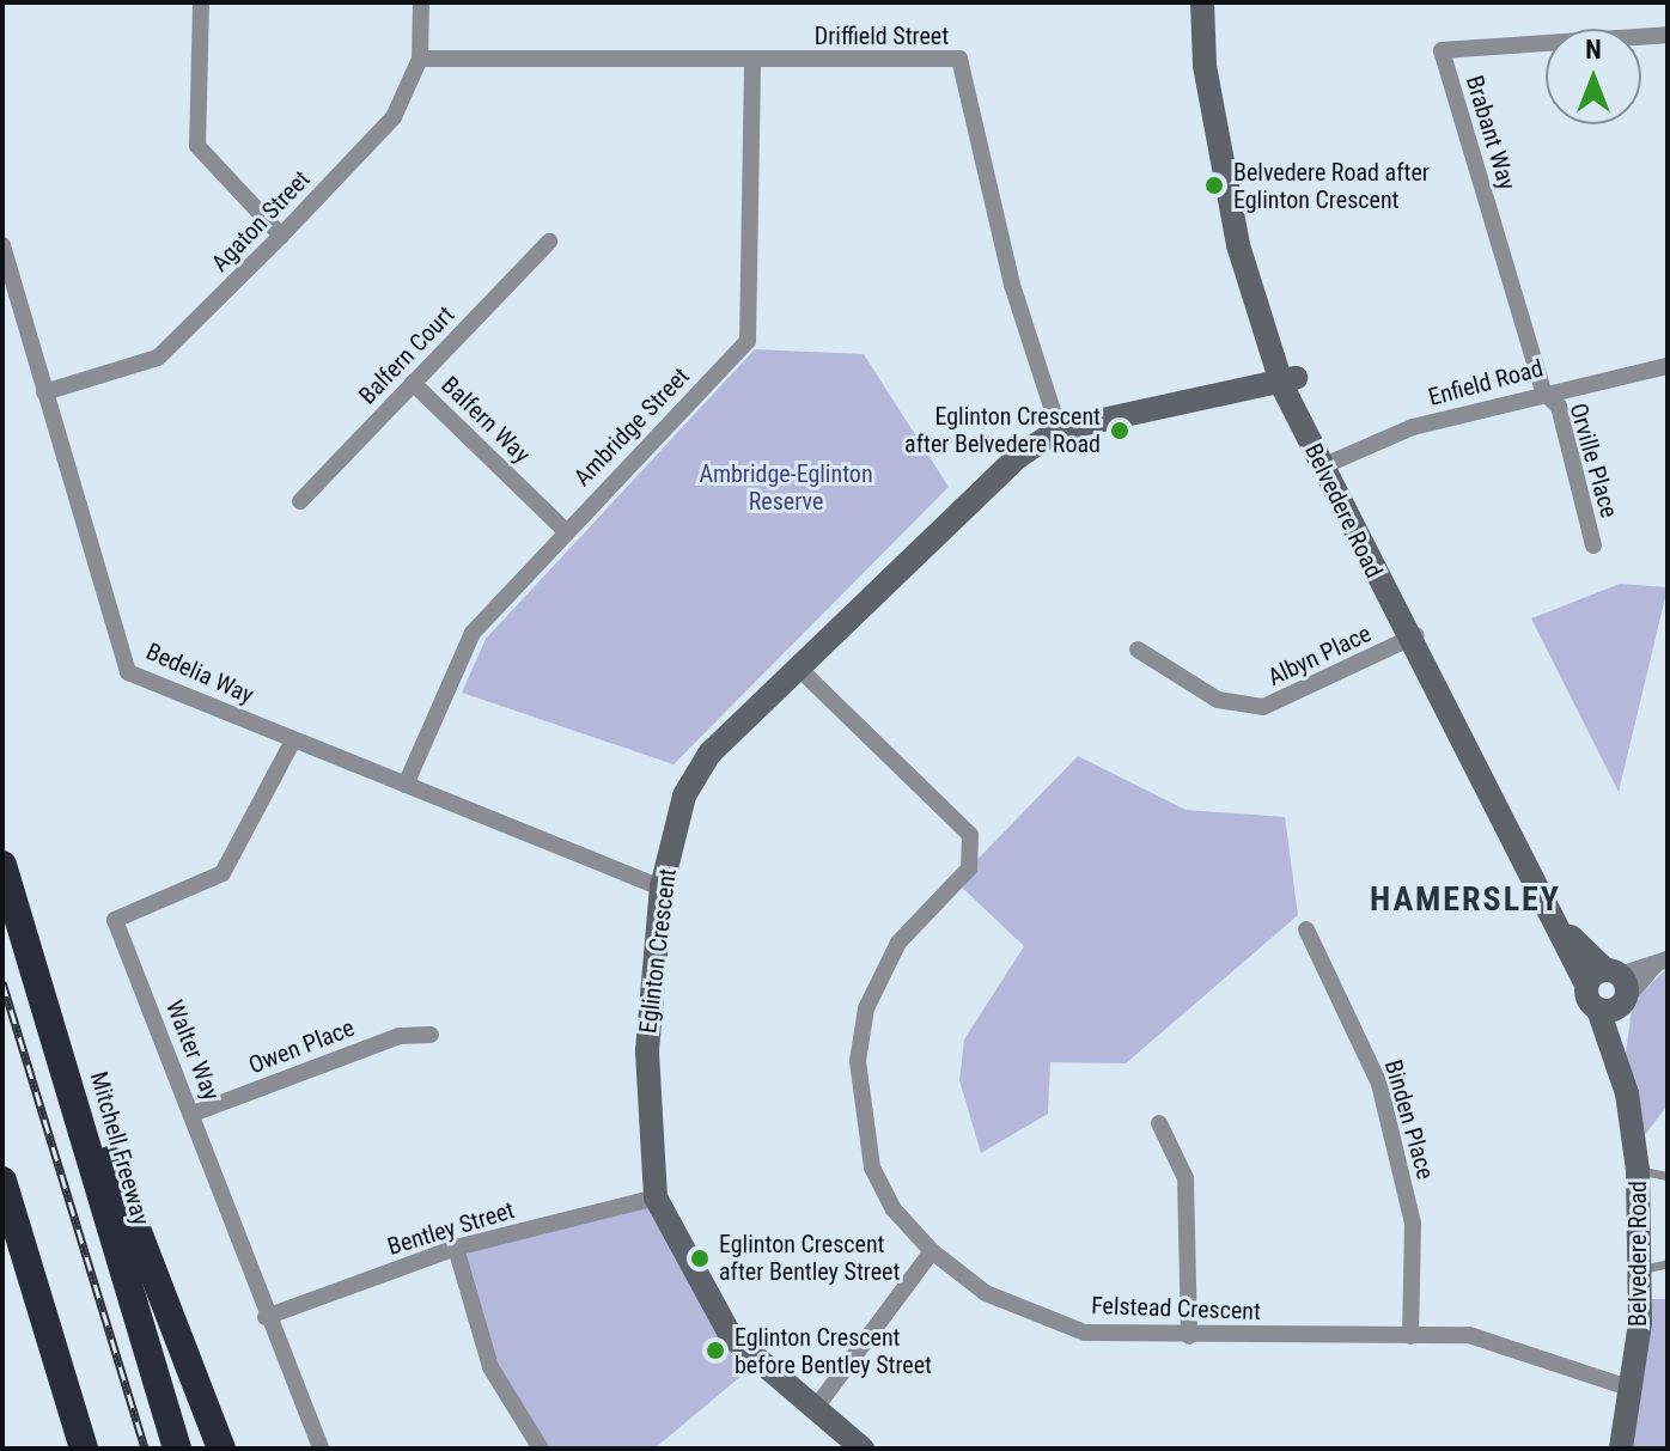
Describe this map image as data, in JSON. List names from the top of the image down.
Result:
{
  "streets": {
    "highway": ["Mitchell Freeway"],
    "street": [
      "Driffield Street",
      "Brabant Way",
      "Agaton Street",
      "Balfern Court",
      "Enfield Road",
      "Balfern Way",
      "Ambridge Street",
      "Orville Place",
      "Belvedere Road",
      "Albyn Place",
      "Bedelia Way",
      "Eglinton Crescent",
      "Owen Place",
      "Walter Way",
      "Binden Place",
      "Bentley Street",
      "Felstead Crescent"
    ]
  },
  "crossings": [
    ["Driffield Street", "Agaton Street"],
    ["Driffield Street", "Ambridge Street"],
    ["Driffield Street", "Eglinton Crescent"],
    ["Brabant Way", "Enfield Road"],
    ["Brabant Way", "Orville Place"],
    ["Agaton Street", "Bedelia Way"],
    ["Balfern Court", "Balfern Way"],
    ["Enfield Road", "Orville Place"],
    ["Enfield Road", "Belvedere Road"],
    ["Balfern Way", "Ambridge Street"],
    ["Ambridge Street", "Bedelia Way"],
    ["Belvedere Road", "Albyn Place"],
    ["Belvedere Road", "Eglinton Crescent"],
    ["Belvedere Road", "Felstead Crescent"],
    ["Bedelia Way", "Eglinton Crescent"],
    ["Bedelia Way", "Walter Way"],
    ["Eglinton Crescent", "Bentley Street"],
    ["Eglinton Crescent", "Felstead Crescent"],
    ["Owen Place", "Walter Way"],
    ["Walter Way", "Bentley Street"],
    ["Binden Place", "Felstead Crescent"]
  ],
  "districts": ["HAMERSLEY"],
  "parks": ["Ambridge-Eglinton Reserve"],
  "places": [
    "Belvedere Road after Eglinton Crescent",
    "Eglinton Crescent after Belvedere Road",
    "Eglinton Crescent after Bentley Street",
    "Eglinton Crescent before Bentley Street"
  ],
  "north": "top"
}
